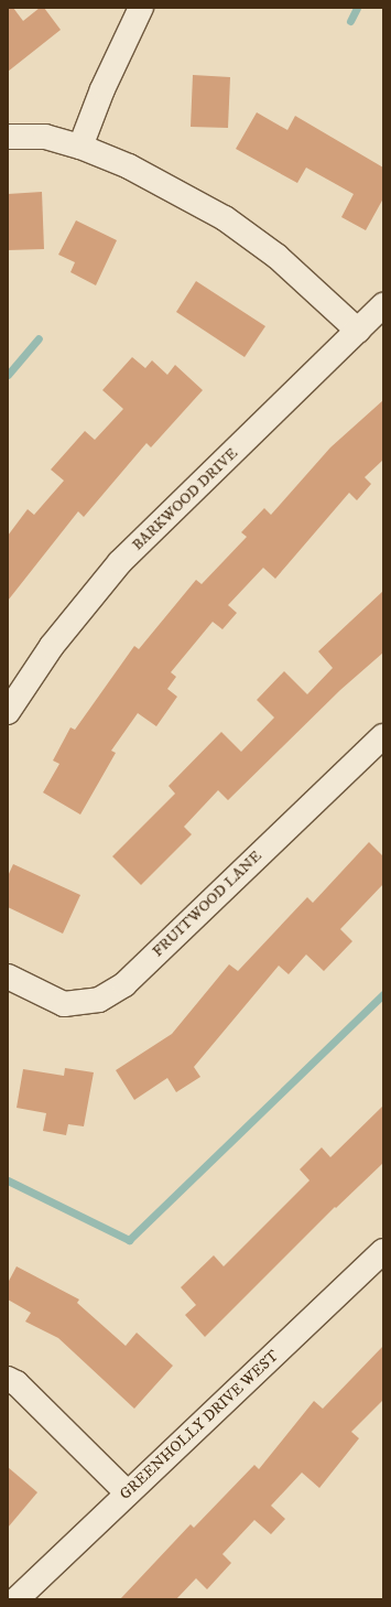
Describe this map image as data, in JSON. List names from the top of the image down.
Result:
{
  "streets": {
    "street": ["BARKWOOD DRIVE", "FRUITWOOD LANE", "GREENHOLLY DRIVE WEST"]
  }
}
